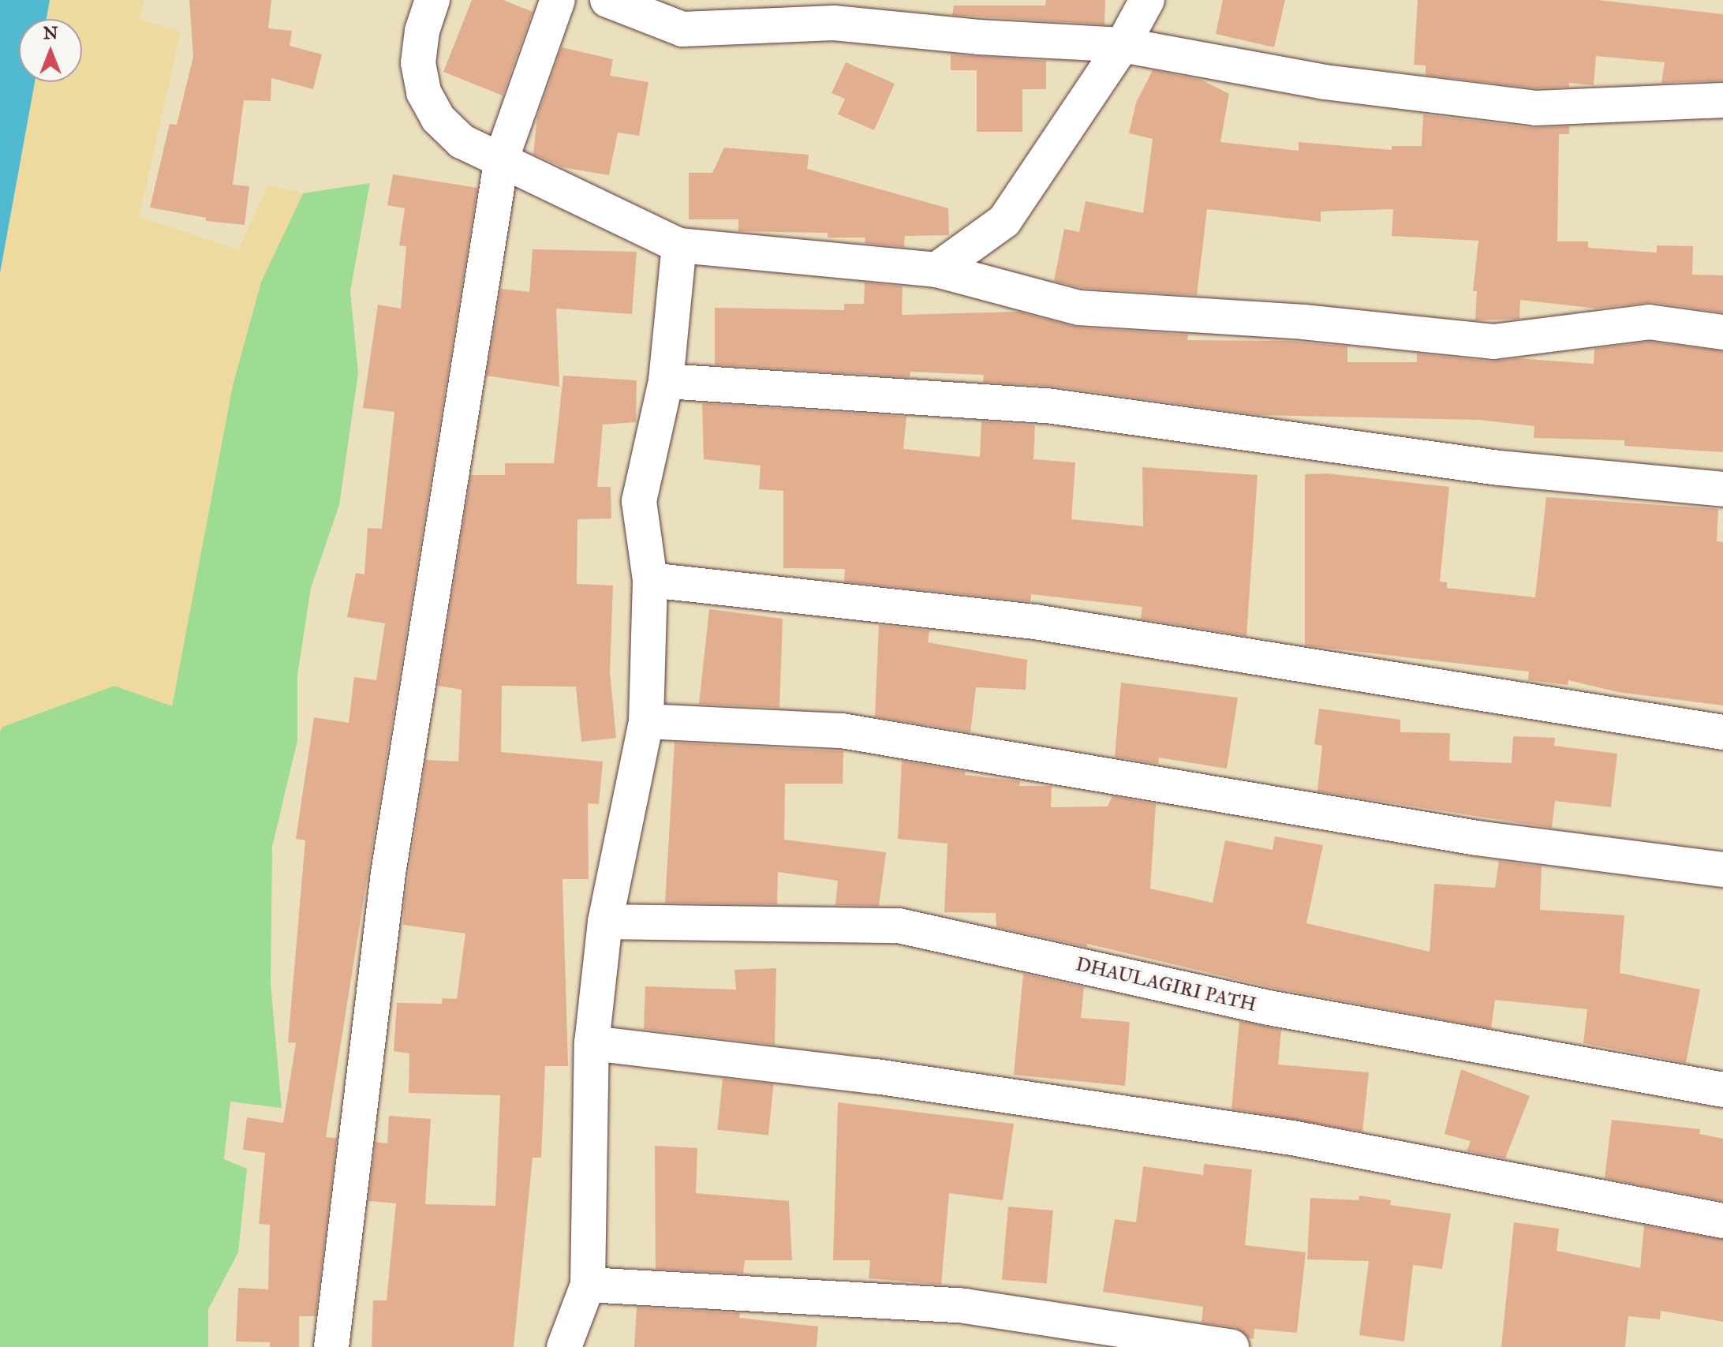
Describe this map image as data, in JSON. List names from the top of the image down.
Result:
{
  "streets": {
    "street": ["DHAULAGIRI PATH"]
  },
  "north": "top"
}
